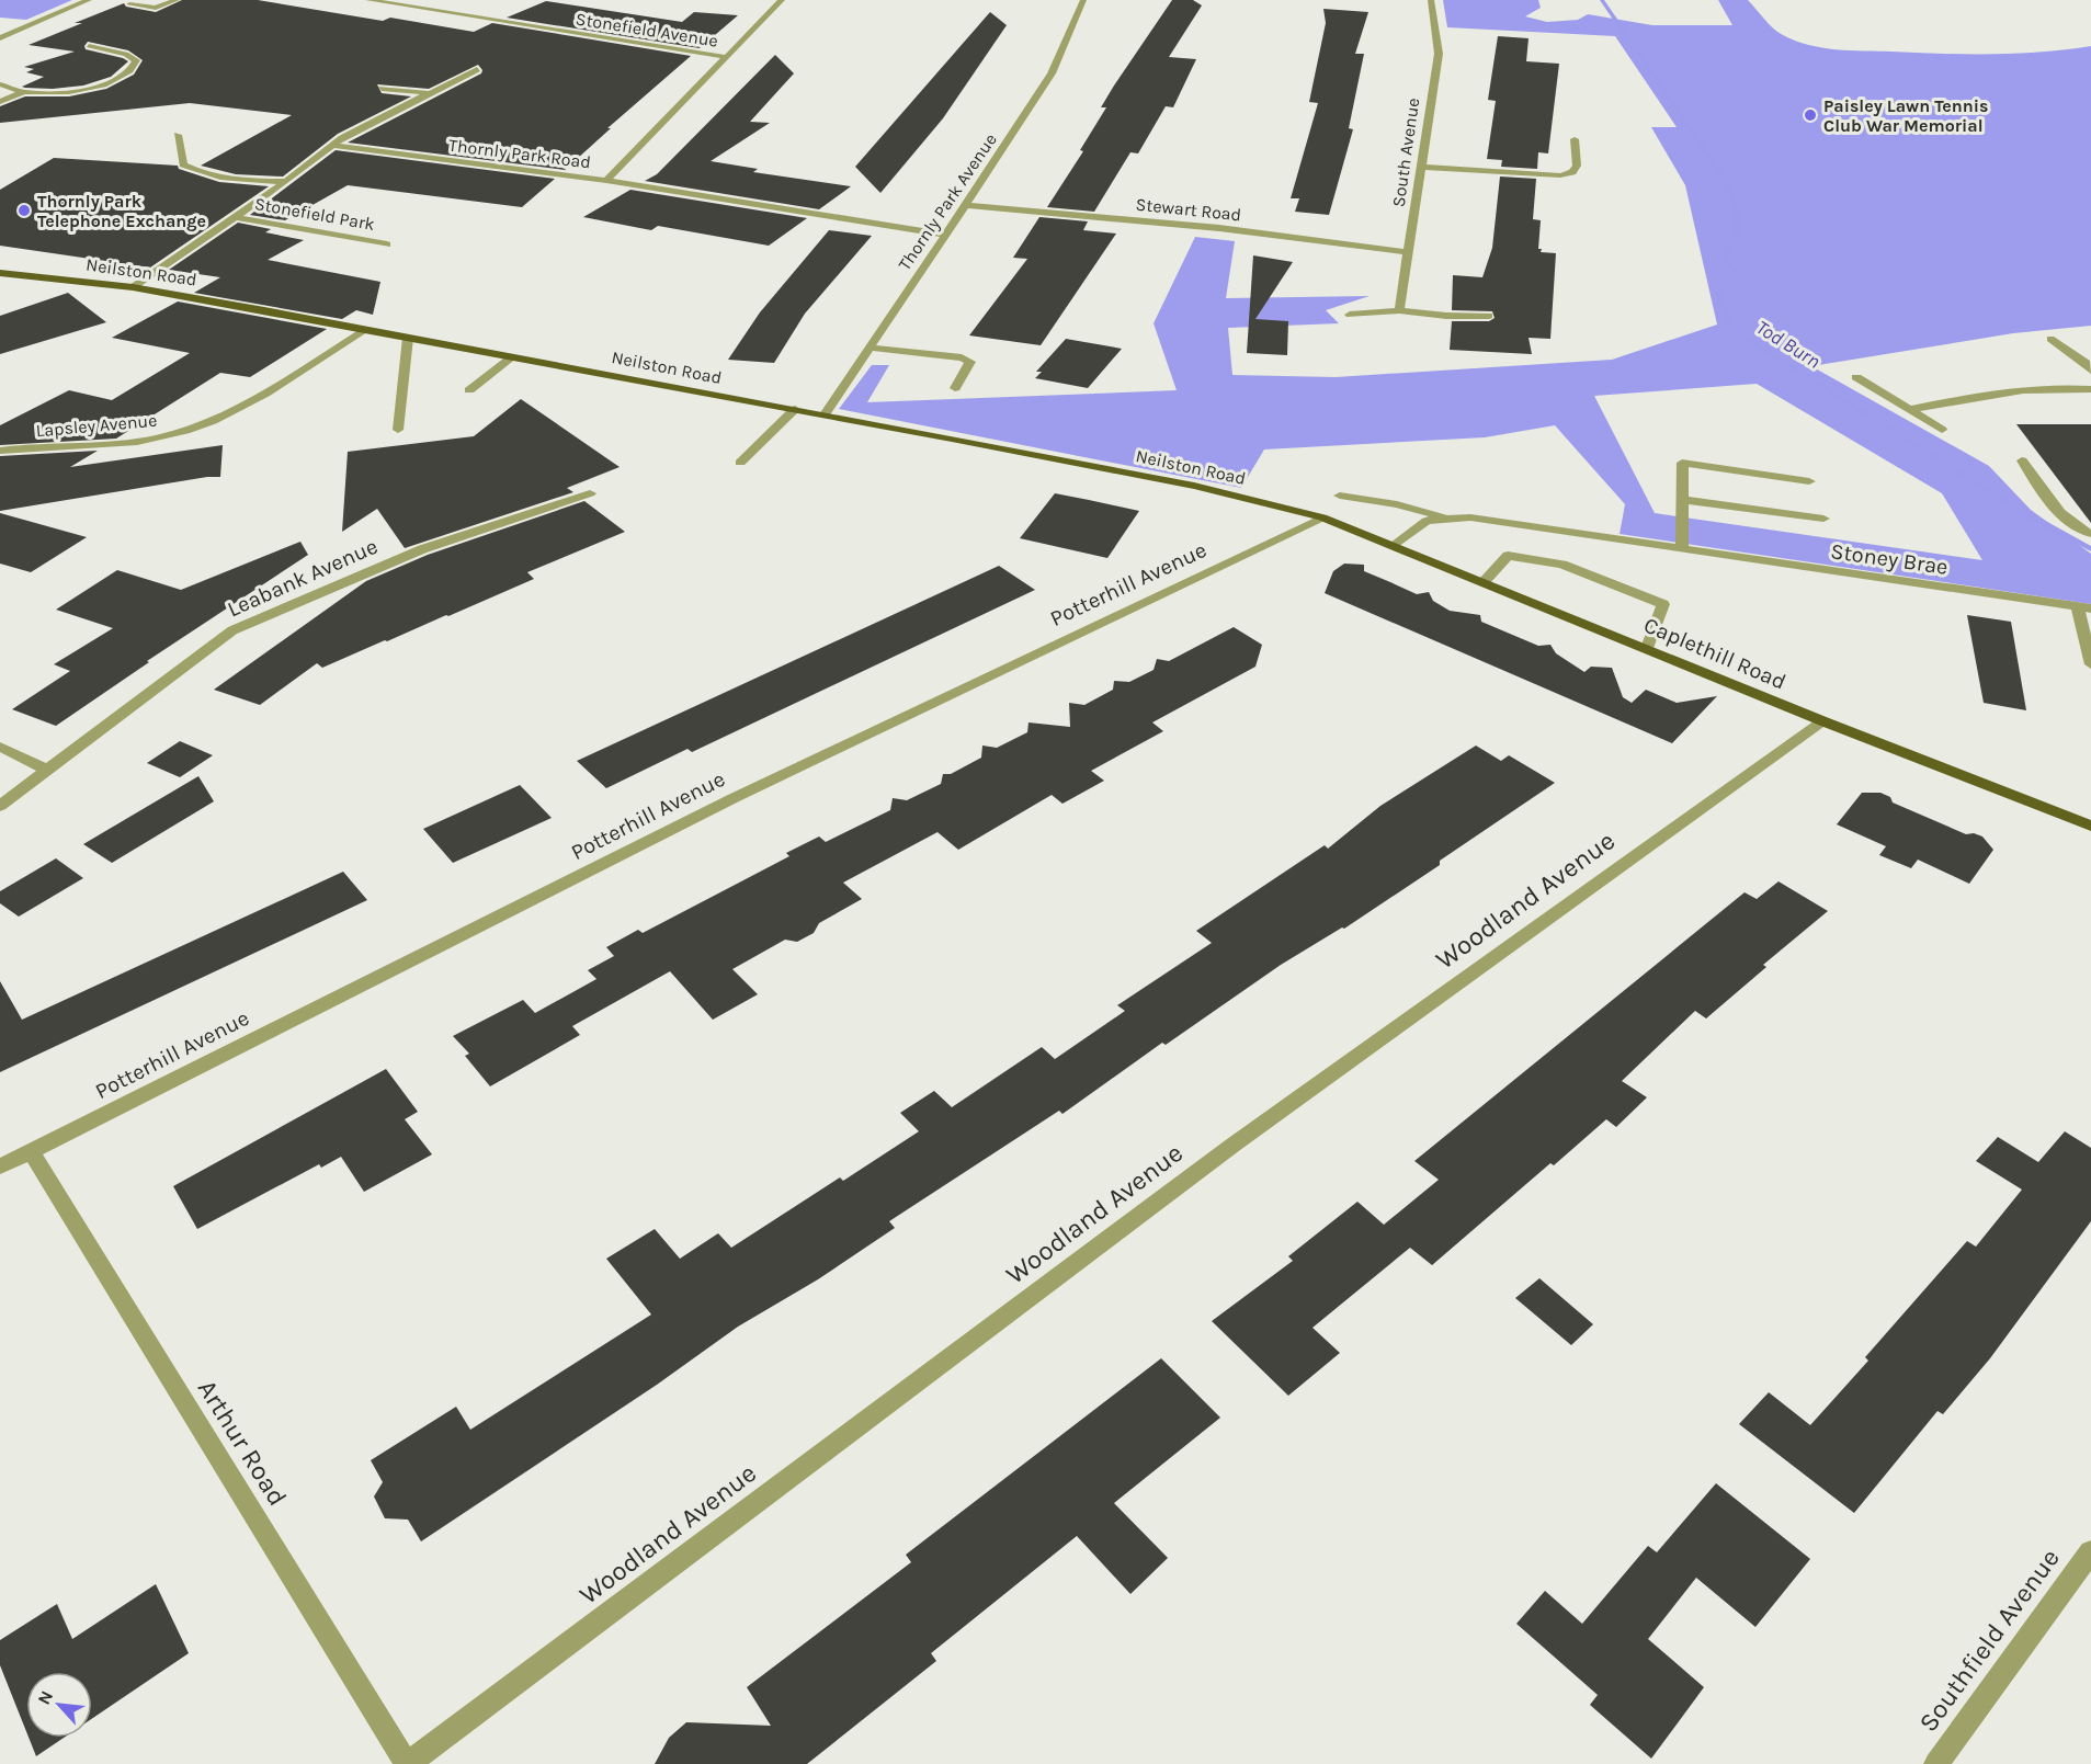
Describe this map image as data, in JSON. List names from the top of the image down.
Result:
{
  "streets": {
    "main road": ["Neilston Road", "Caplethill Road"],
    "street": [
      "Stonefield Avenue",
      "South Avenue",
      "Thornly Park Road",
      "Thornly Park Avenue",
      "Stewart Road",
      "Stonefield Park",
      "Lapsley Avenue",
      "Stoney Brae",
      "Leabank Avenue",
      "Potterhill Avenue",
      "Woodland Avenue",
      "Arthur Road",
      "Southfield Avenue"
    ]
  },
  "crossings": [
    ["South Avenue", "Stewart Road"],
    ["Thornly Park Road", "Thornly Park Avenue"],
    ["Thornly Park Avenue", "Stewart Road"],
    ["Thornly Park Avenue", "Neilston Road"],
    ["Neilston Road", "Lapsley Avenue"],
    ["Neilston Road", "Potterhill Avenue"],
    ["Neilston Road", "Caplethill Road"],
    ["Stoney Brae", "Caplethill Road"],
    ["Potterhill Avenue", "Caplethill Road"],
    ["Potterhill Avenue", "Arthur Road"],
    ["Caplethill Road", "Woodland Avenue"],
    ["Woodland Avenue", "Arthur Road"]
  ],
  "water": ["Tod Burn"],
  "places": ["Paisley Lawn Tennis Club War Memorial", "Thornly Park Telephone Exchange"],
  "north": "top left"
}
